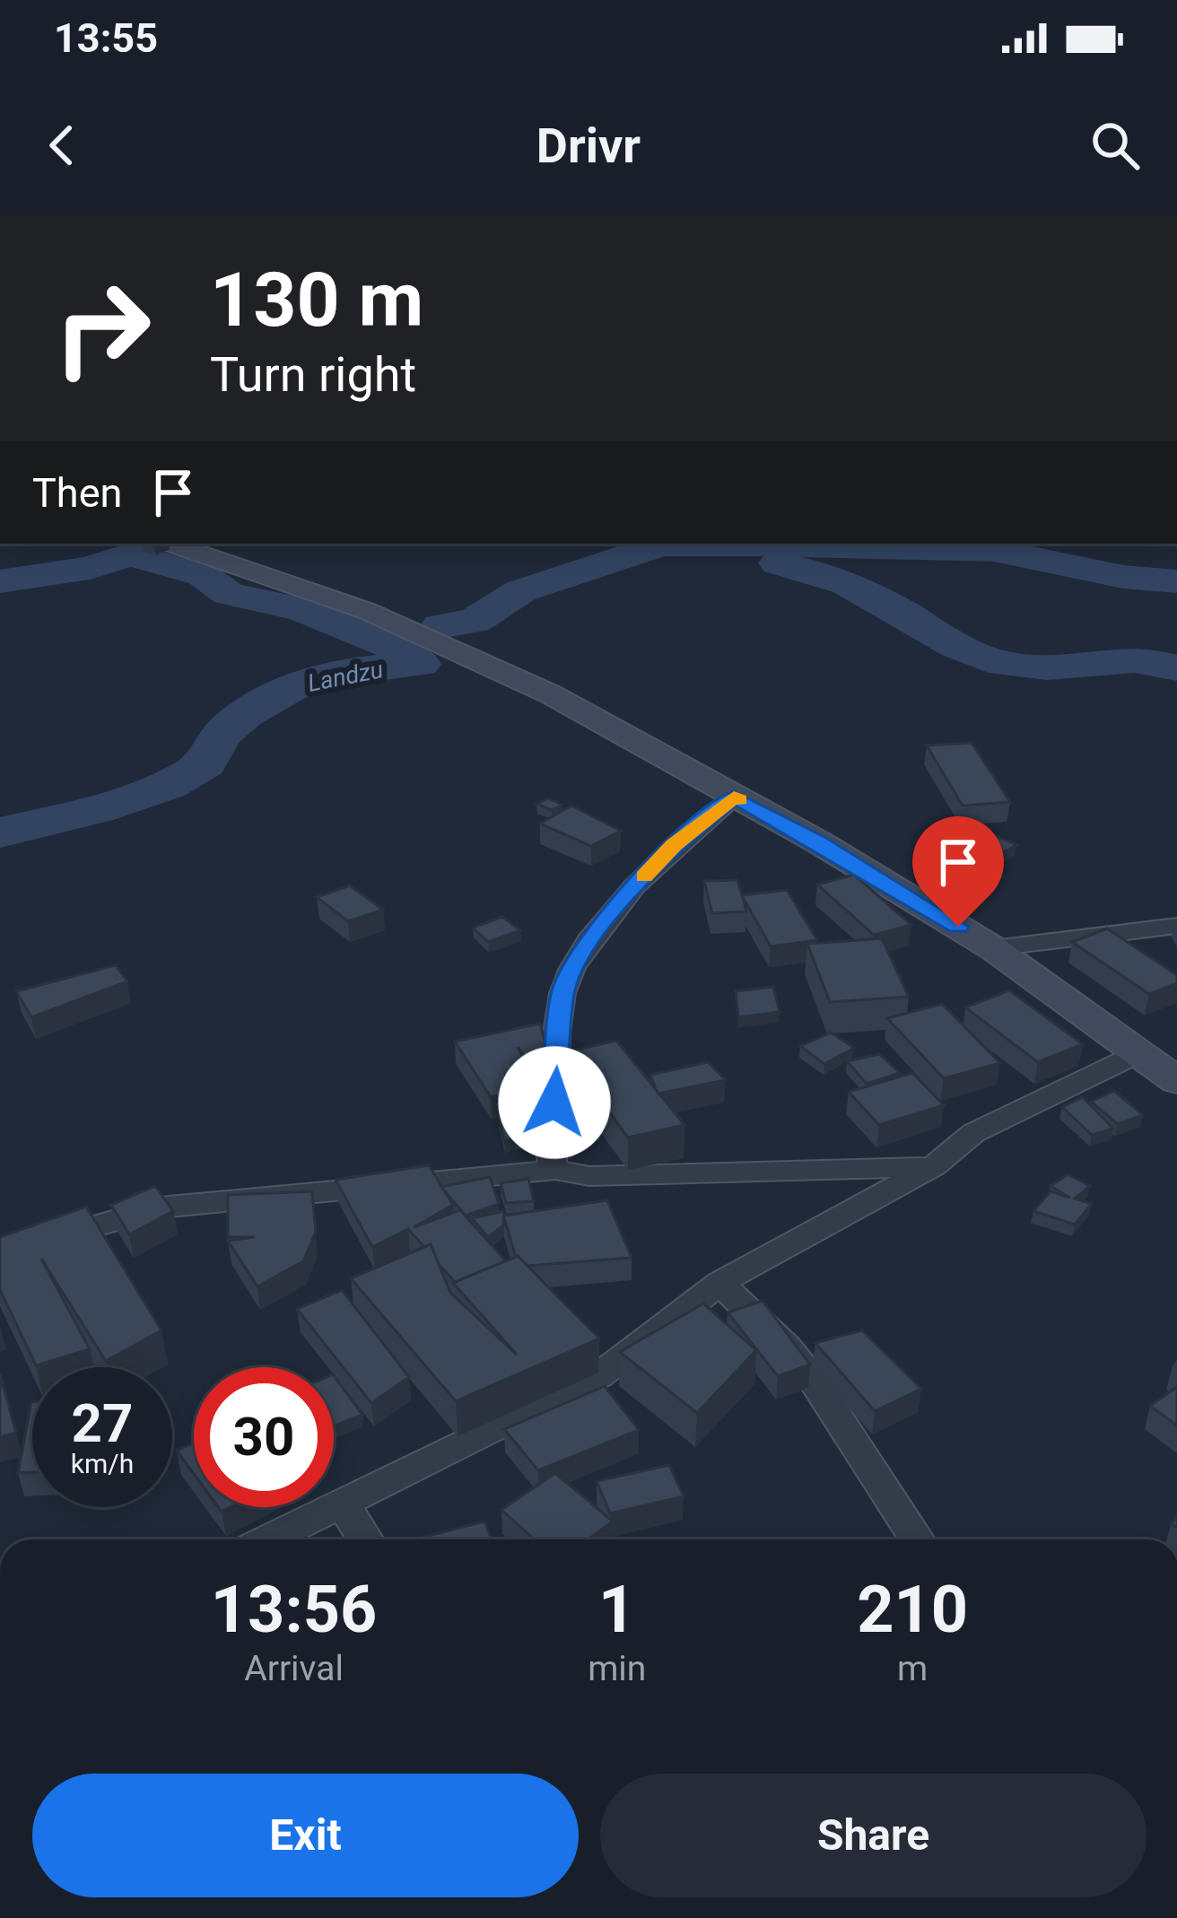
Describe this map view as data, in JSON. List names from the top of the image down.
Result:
{
  "water": ["Landzu"],
  "page": {
    "status": "13:55",
    "header": "Drivr",
    "turn": ["130 m", "Turn right"],
    "then": "Then",
    "speed": "27 km/h",
    "limit": "30",
    "eta": [
      "13:56",
      "Arrival",
      "1",
      "min",
      "210",
      "m"
    ],
    "buttons": ["Exit", "Share"]
  }
}
